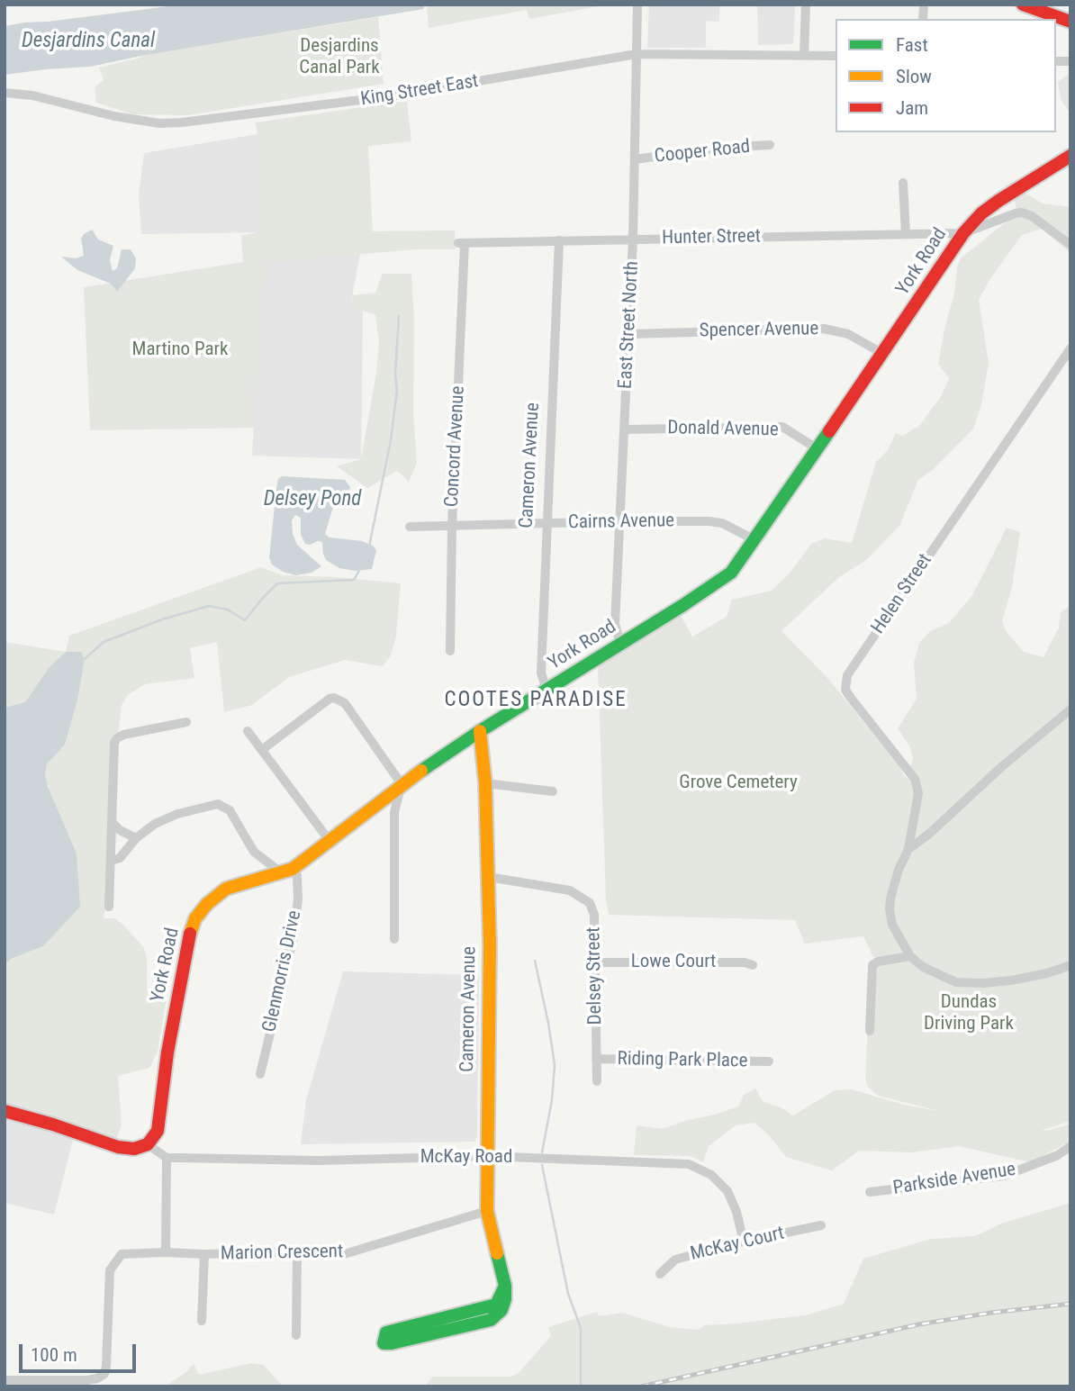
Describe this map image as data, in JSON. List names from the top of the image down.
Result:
{
  "streets": {
    "street": [
      "King Street East",
      "Cooper Road",
      "Hunter Street",
      "York Road",
      "East Street North",
      "Spencer Avenue",
      "Donald Avenue",
      "Concord Avenue",
      "Cameron Avenue",
      "Cairns Avenue",
      "Helen Street",
      "Lowe Court",
      "Glenmorris Drive",
      "Delsey Street",
      "Riding Park Place",
      "McKay Road",
      "Parkside Avenue",
      "McKay Court",
      "Marion Crescent"
    ]
  },
  "crossings": [
    ["King Street East", "East Street North"],
    ["Cooper Road", "East Street North"],
    ["Hunter Street", "York Road"],
    ["Hunter Street", "East Street North"],
    ["Hunter Street", "Concord Avenue"],
    ["Hunter Street", "Cameron Avenue"],
    ["York Road", "East Street North"],
    ["York Road", "Spencer Avenue"],
    ["York Road", "Donald Avenue"],
    ["York Road", "Cameron Avenue"],
    ["York Road", "Cairns Avenue"],
    ["York Road", "Glenmorris Drive"],
    ["East Street North", "Spencer Avenue"],
    ["East Street North", "Donald Avenue"],
    ["East Street North", "Cairns Avenue"],
    ["Concord Avenue", "Cairns Avenue"],
    ["Cameron Avenue", "Cairns Avenue"],
    ["Cameron Avenue", "Delsey Street"],
    ["Cameron Avenue", "McKay Road"],
    ["Cameron Avenue", "Marion Crescent"],
    ["Lowe Court", "Delsey Street"],
    ["Delsey Street", "Riding Park Place"],
    ["McKay Road", "McKay Court"]
  ],
  "districts": ["COOTES PARADISE"],
  "water": ["Desjardins Canal", "Delsey Pond"],
  "parks": [
    "Desjardins Canal Park",
    "Martino Park",
    "Grove Cemetery",
    "Dundas Driving Park"
  ],
  "legend": ["Fast", "Slow", "Jam"],
  "scale_bar": "100 m"
}
